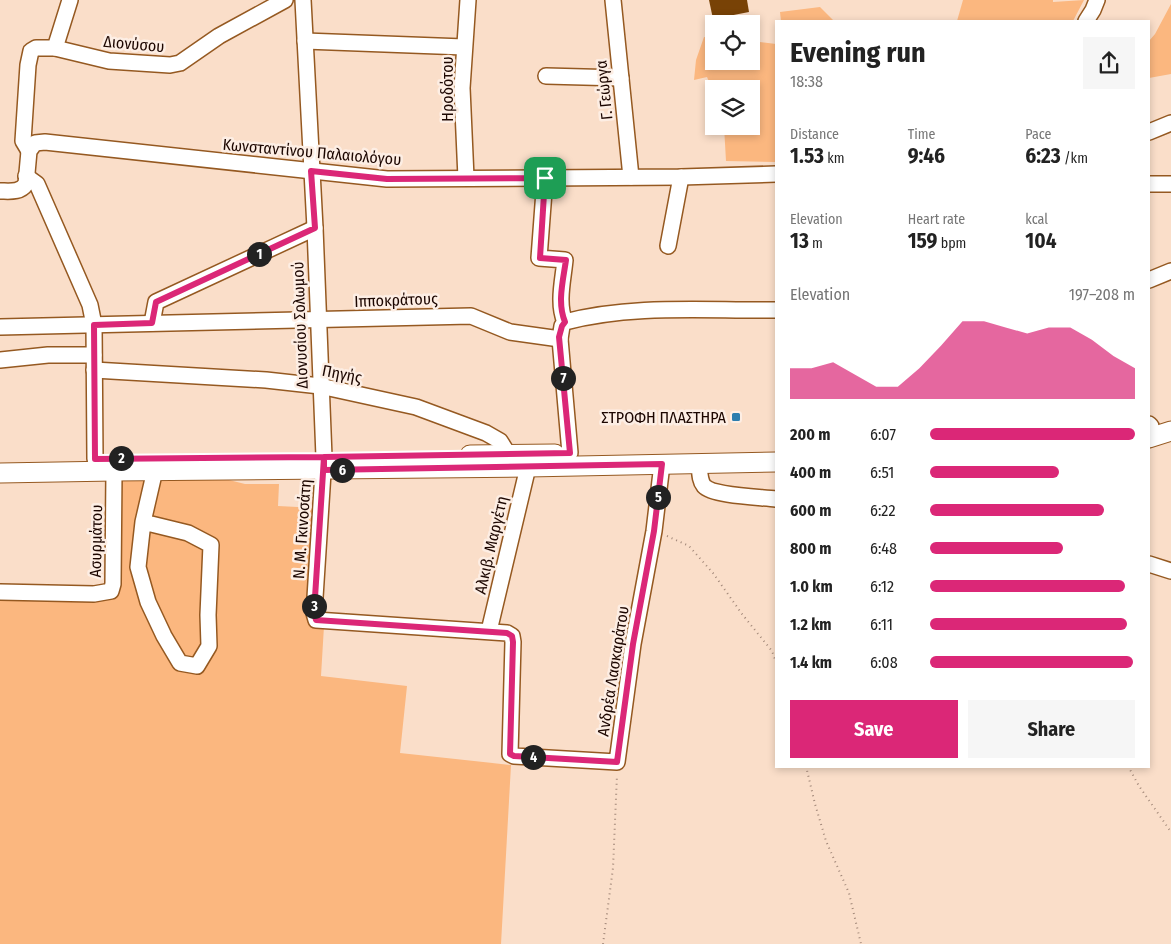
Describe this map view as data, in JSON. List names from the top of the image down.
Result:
{
  "streets": {
    "street": [
      "Διονύσου",
      "Ηροδότου",
      "Γ. Γεώργα",
      "Κωνσταντίνου Παλαιολόγου",
      "Ιπποκράτους",
      "Διονυσίου Σολωμού",
      "Πηγής",
      "Ν. Μ. Γκινοσάτη",
      "Ασυρμάτου",
      "Αλκιβ. Μαργέτη",
      "Ανδρέα Λασκαράτου"
    ]
  },
  "crossings": [
    ["Ηροδότου", "Κωνσταντίνου Παλαιολόγου"],
    ["Γ. Γεώργα", "Κωνσταντίνου Παλαιολόγου"],
    ["Κωνσταντίνου Παλαιολόγου", "Διονυσίου Σολωμού"],
    ["Ιπποκράτους", "Διονυσίου Σολωμού"],
    ["Διονυσίου Σολωμού", "Πηγής"],
    ["Διονυσίου Σολωμού", "Ν. Μ. Γκινοσάτη"],
    ["Ν. Μ. Γκινοσάτη", "Αλκιβ. Μαργέτη"]
  ],
  "places": {
    "transit": ["ΣΤΡΟΦΗ ΠΛΑΣΤΗΡΑ"]
  },
  "page": {
    "heading": ["Evening run", "18:38"],
    "stats": [
      ["Distance", "1.53 km"],
      ["Time", "9:46"],
      ["Pace", "6:23 /km"],
      ["Elevation", "13 m"],
      ["Heart rate", "159 bpm"],
      ["kcal", "104"]
    ],
    "pins": [
      "1",
      "7",
      "2",
      "6",
      "5",
      "3",
      "4"
    ],
    "chart": ["Elevation", "197–208 m"],
    "list": [
      {
        "name": "200 m",
        "note": "6:07"
      },
      {
        "name": "400 m",
        "note": "6:51"
      },
      {
        "name": "600 m",
        "note": "6:22"
      },
      {
        "name": "800 m",
        "note": "6:48"
      },
      {
        "name": "1.0 km",
        "note": "6:12"
      },
      {
        "name": "1.2 km",
        "note": "6:11"
      },
      {
        "name": "1.4 km",
        "note": "6:08"
      }
    ],
    "buttons": ["Save", "Share"]
  }
}
